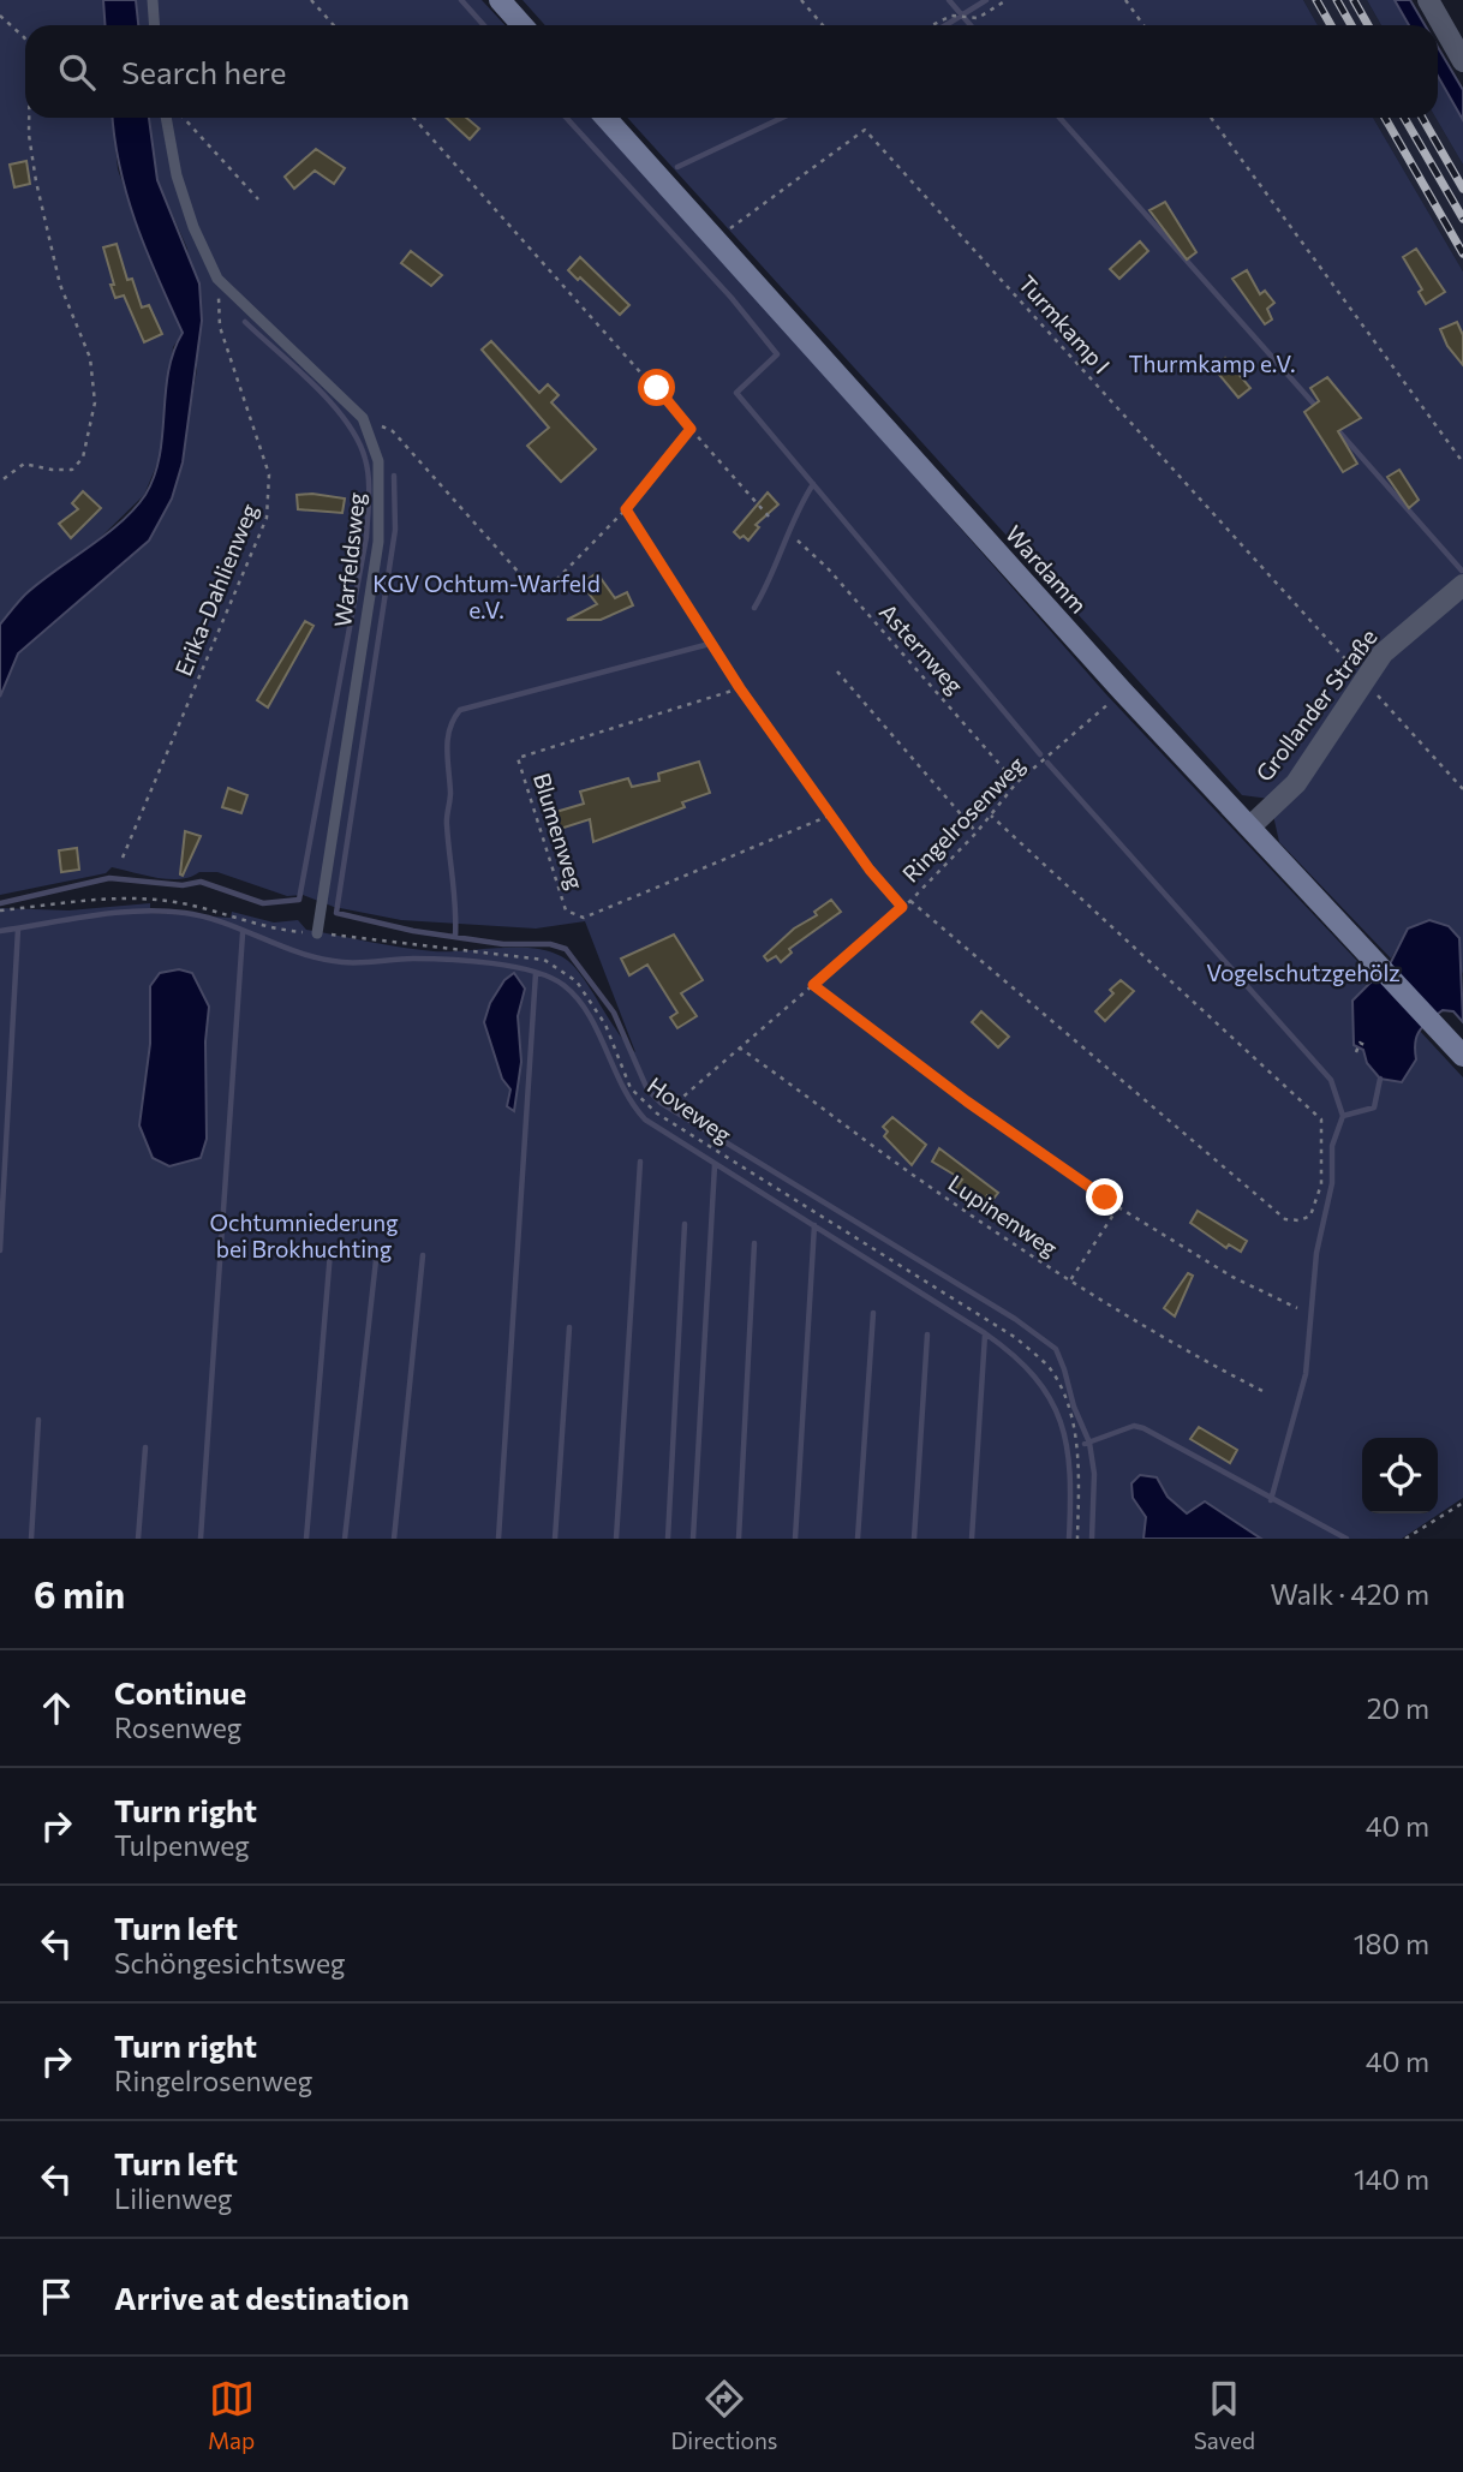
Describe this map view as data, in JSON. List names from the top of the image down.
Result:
{
  "streets": {
    "street": ["Wardamm", "Grollander Straße"],
    "lane": ["Warfeldsweg"],
    "path": [
      "Turmkamp I",
      "Erika-Dahlienweg",
      "Asternweg",
      "Ringelrosenweg",
      "Blumenweg",
      "Hoveweg",
      "Lupinenweg"
    ]
  },
  "crossings": [
    ["Turmkamp I", "Wardamm"],
    ["Turmkamp I", "Grollander Straße"],
    ["Warfeldsweg", "Erika-Dahlienweg"],
    ["Warfeldsweg", "Hoveweg"],
    ["Wardamm", "Grollander Straße"],
    ["Wardamm", "Ringelrosenweg"],
    ["Asternweg", "Ringelrosenweg"],
    ["Ringelrosenweg", "Lupinenweg"]
  ],
  "parks": [
    "Thurmkamp e.V.",
    "KGV Ochtum-Warfeld e.V.",
    "Vogelschutzgehölz",
    "Ochtumniederung bei Brokhuchting"
  ],
  "page": {
    "search": "Search here",
    "heading": ["6 min", "Walk · 420 m"],
    "list": [
      ["Continue", "Rosenweg", "20 m"],
      ["Turn right", "Tulpenweg", "40 m"],
      ["Turn left", "Schöngesichtsweg", "180 m"],
      ["Turn right", "Ringelrosenweg", "40 m"],
      ["Turn left", "Lilienweg", "140 m"],
      "Arrive at destination"
    ],
    "nav": ["Map", "Directions", "Saved"]
  }
}
